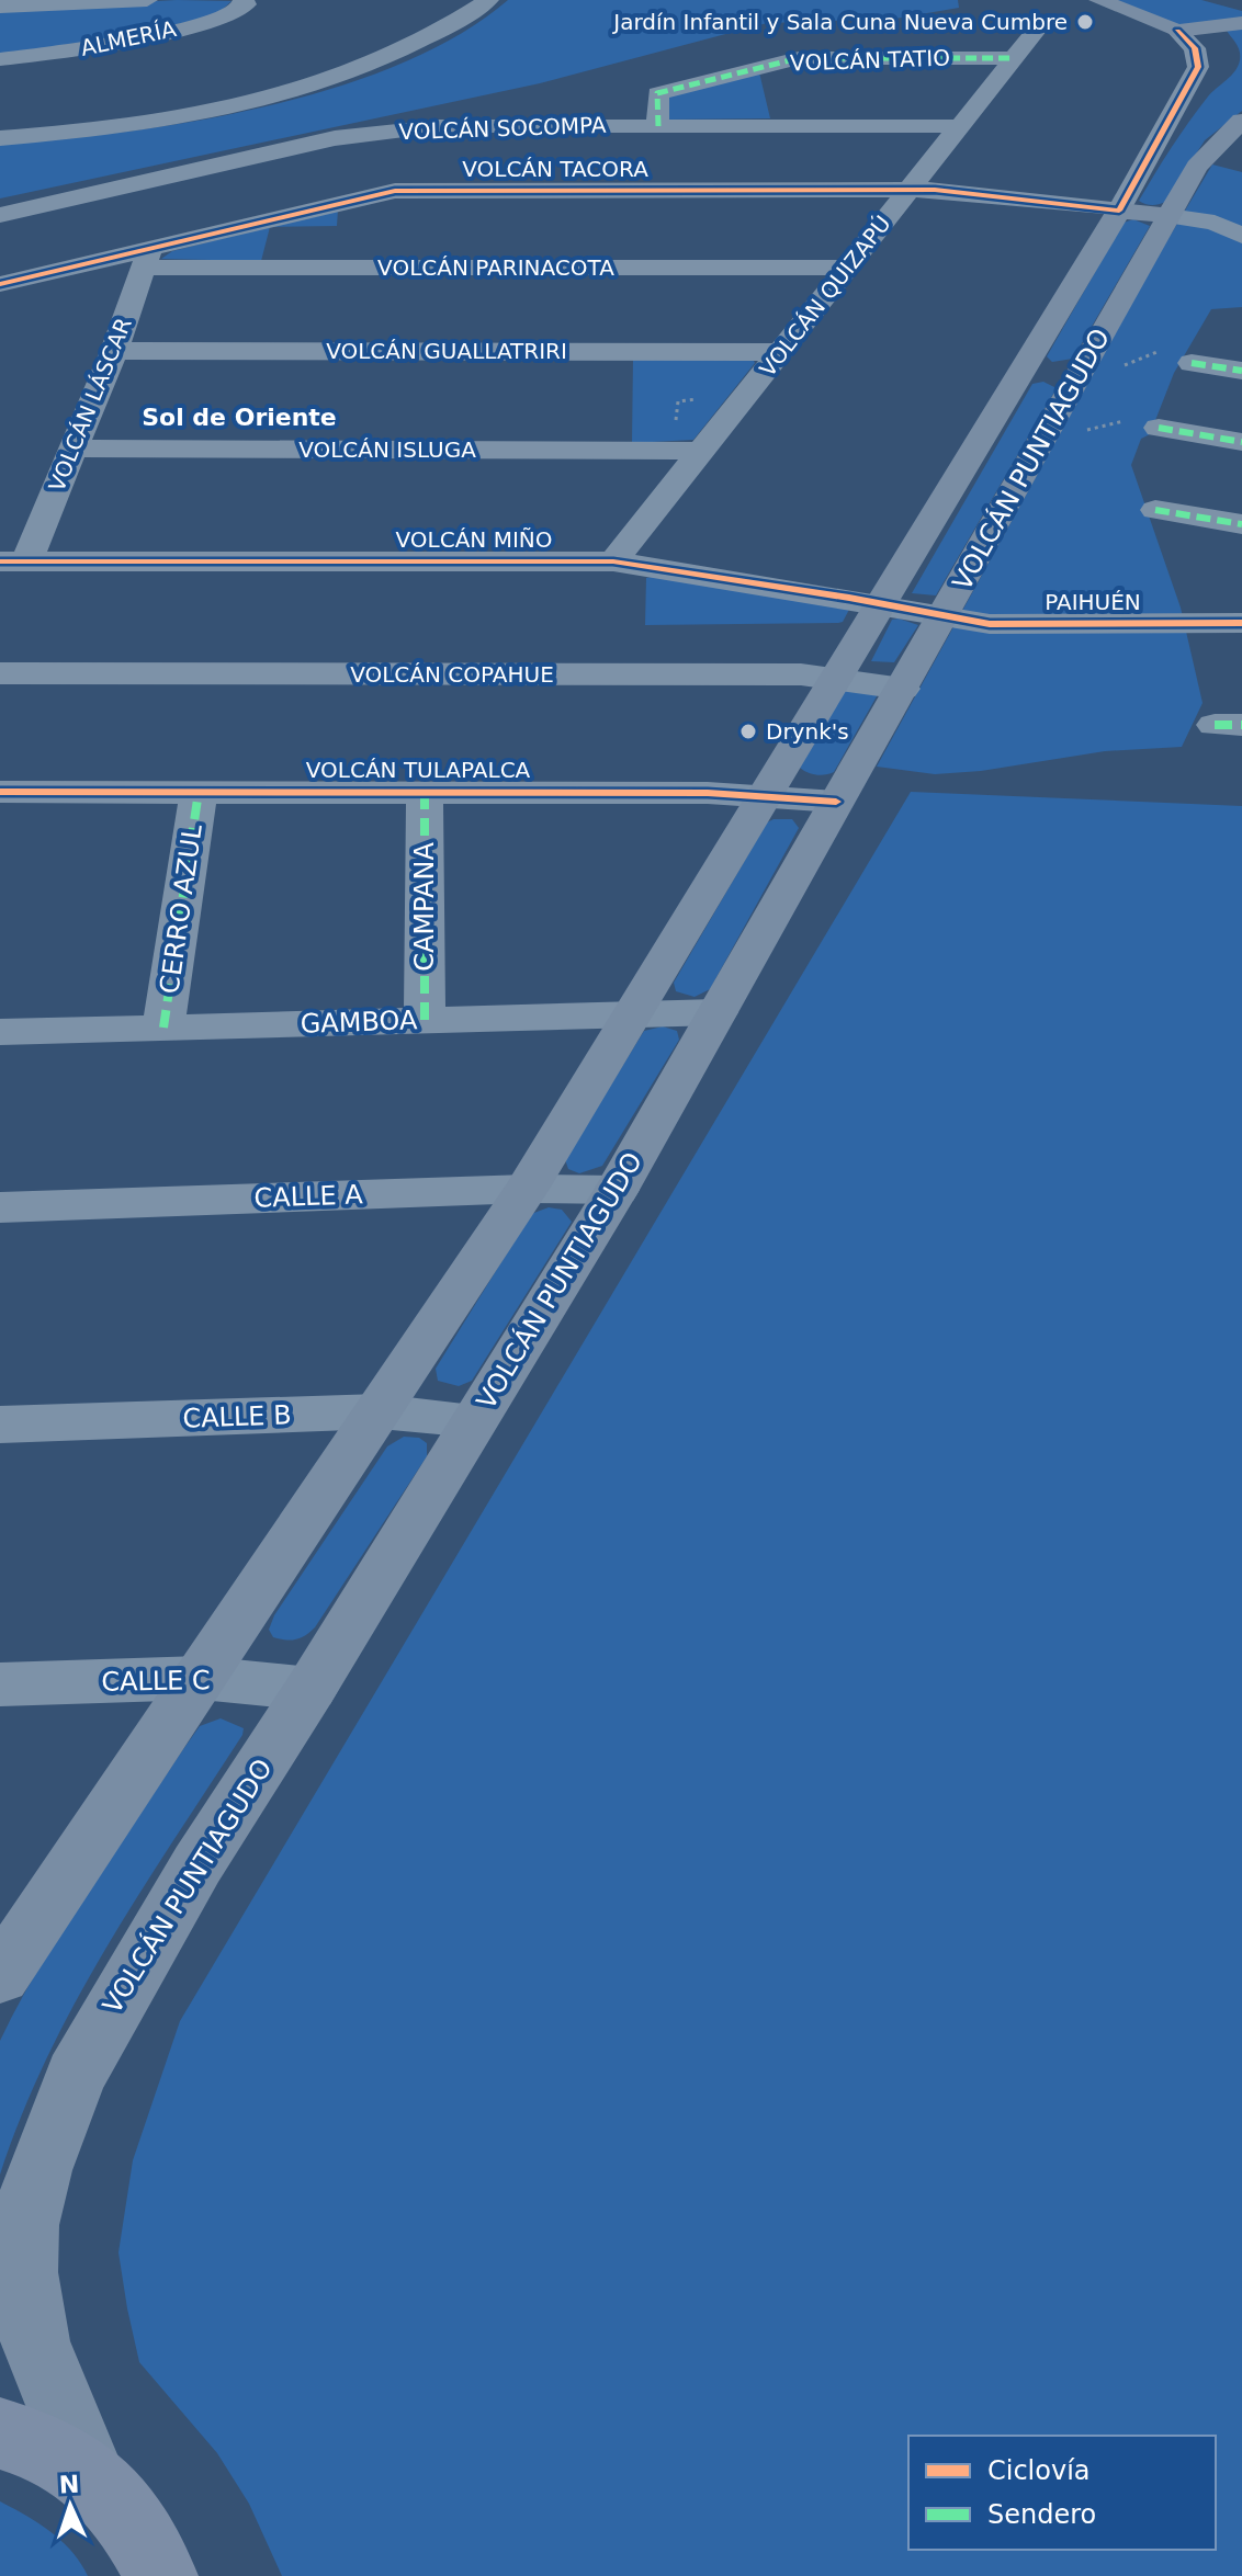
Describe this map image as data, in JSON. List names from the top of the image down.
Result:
{
  "streets": {
    "main road": ["VOLCÁN TACORA", "VOLCÁN PUNTIAGUDO"],
    "street": [
      "ALMERÍA",
      "VOLCÁN TATIO",
      "VOLCÁN SOCOMPA",
      "VOLCÁN PARINACOTA",
      "VOLCÁN QUIZAPÚ",
      "VOLCÁN GUALLATRIRI",
      "VOLCÁN LÁSCAR",
      "VOLCÁN ISLUGA",
      "VOLCÁN MIÑO",
      "PAIHUÉN",
      "VOLCÁN COPAHUE",
      "VOLCÁN TULAPALCA",
      "CAMPANA",
      "CERRO AZUL",
      "GAMBOA",
      "CALLE A",
      "CALLE B",
      "CALLE C"
    ]
  },
  "crossings": [
    ["VOLCÁN TATIO", "VOLCÁN SOCOMPA"],
    ["VOLCÁN TATIO", "VOLCÁN QUIZAPÚ"],
    ["VOLCÁN SOCOMPA", "VOLCÁN QUIZAPÚ"],
    ["VOLCÁN TACORA", "VOLCÁN PARINACOTA"],
    ["VOLCÁN TACORA", "VOLCÁN QUIZAPÚ"],
    ["VOLCÁN TACORA", "VOLCÁN LÁSCAR"],
    ["VOLCÁN TACORA", "VOLCÁN PUNTIAGUDO"],
    ["VOLCÁN PARINACOTA", "VOLCÁN QUIZAPÚ"],
    ["VOLCÁN PARINACOTA", "VOLCÁN LÁSCAR"],
    ["VOLCÁN QUIZAPÚ", "VOLCÁN GUALLATRIRI"],
    ["VOLCÁN QUIZAPÚ", "VOLCÁN ISLUGA"],
    ["VOLCÁN QUIZAPÚ", "VOLCÁN MIÑO"],
    ["VOLCÁN GUALLATRIRI", "VOLCÁN LÁSCAR"],
    ["VOLCÁN LÁSCAR", "VOLCÁN ISLUGA"],
    ["VOLCÁN LÁSCAR", "VOLCÁN MIÑO"],
    ["VOLCÁN PUNTIAGUDO", "VOLCÁN MIÑO"],
    ["VOLCÁN PUNTIAGUDO", "PAIHUÉN"],
    ["VOLCÁN PUNTIAGUDO", "VOLCÁN COPAHUE"],
    ["VOLCÁN PUNTIAGUDO", "VOLCÁN TULAPALCA"],
    ["VOLCÁN PUNTIAGUDO", "GAMBOA"],
    ["VOLCÁN PUNTIAGUDO", "CALLE A"],
    ["VOLCÁN PUNTIAGUDO", "CALLE B"],
    ["VOLCÁN PUNTIAGUDO", "CALLE C"],
    ["VOLCÁN MIÑO", "PAIHUÉN"],
    ["VOLCÁN TULAPALCA", "CAMPANA"],
    ["VOLCÁN TULAPALCA", "CERRO AZUL"],
    ["CAMPANA", "GAMBOA"],
    ["CERRO AZUL", "GAMBOA"]
  ],
  "districts": ["Sol de Oriente"],
  "places": ["Jardín Infantil y Sala Cuna Nueva Cumbre", "Drynk's"],
  "legend": ["Ciclovía", "Sendero"],
  "north": "top"
}
